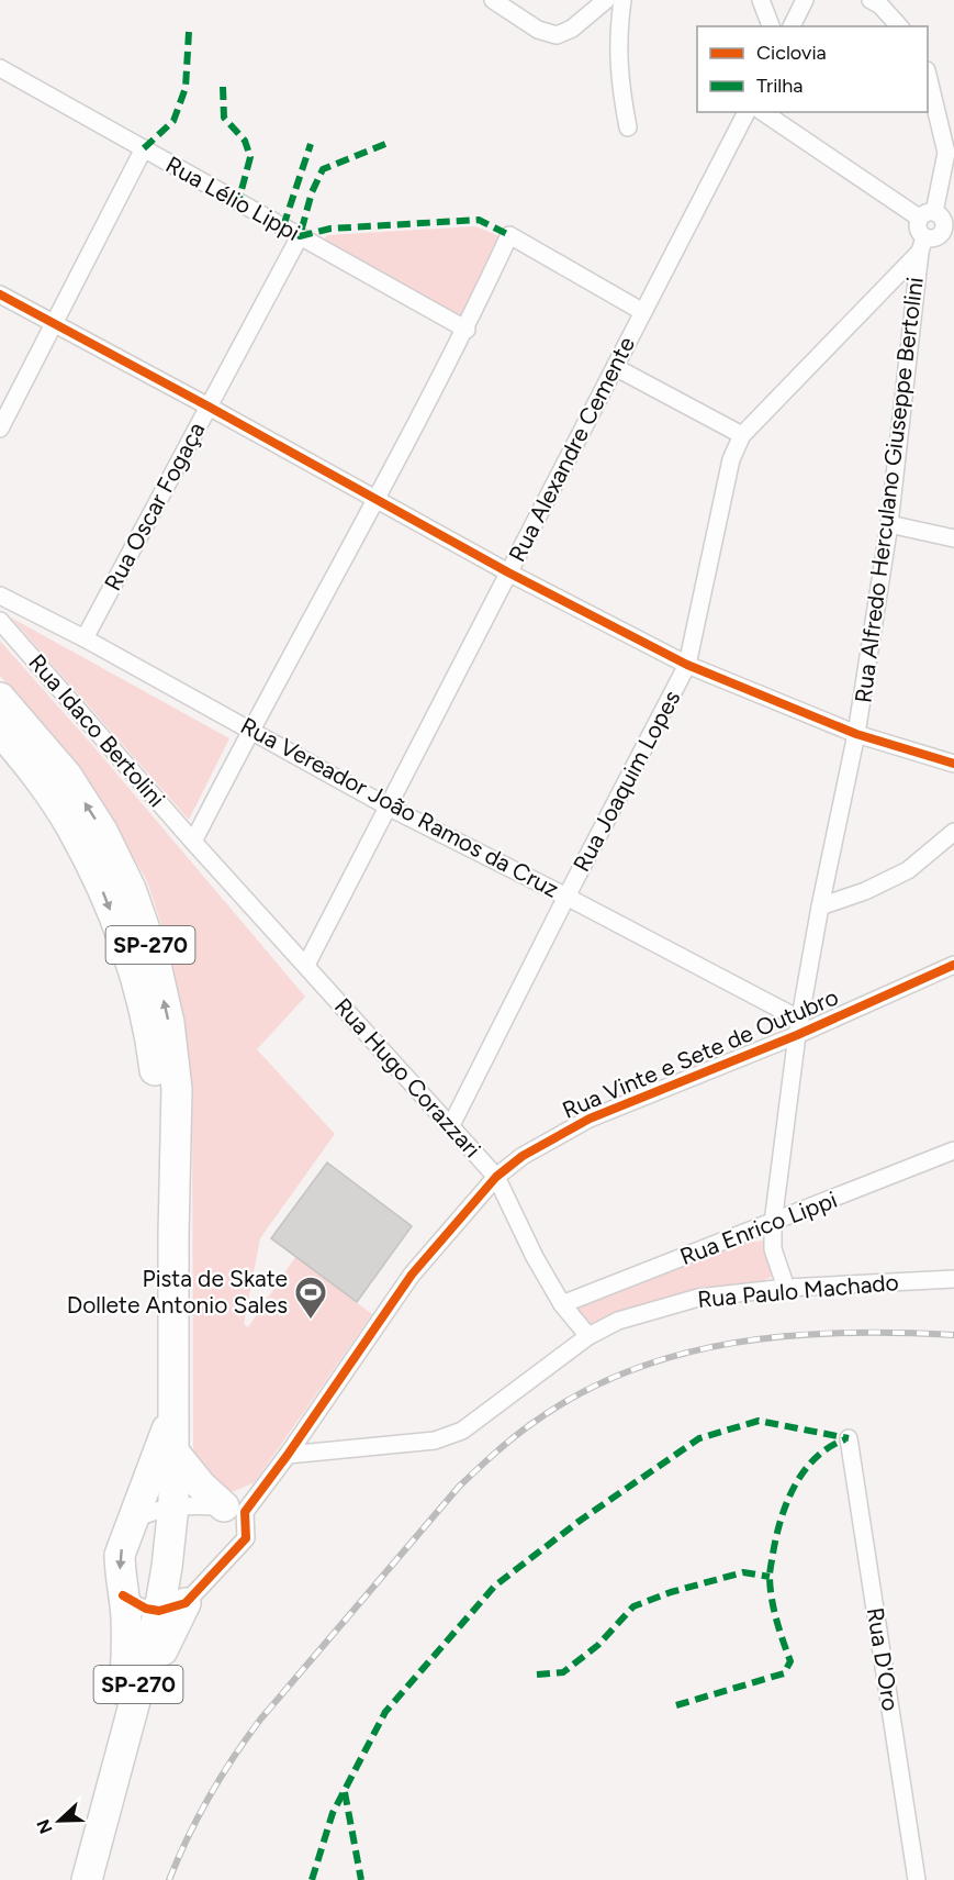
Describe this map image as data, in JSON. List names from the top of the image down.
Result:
{
  "streets": {
    "highway": ["SP-270"],
    "street": [
      "Rua Lélio Lippi",
      "Rua Alexandre Cemente",
      "Rua Alfredo Herculano Giuseppe Bertolini",
      "Rua Oscar Fogaça",
      "Rua Idaco Bertolini",
      "Rua Joaquim Lopes",
      "Rua Vereador João Ramos da Cruz",
      "Rua Vinte e Sete de Outubro",
      "Rua Hugo Corazzari",
      "Rua Enrico Lippi",
      "Rua Paulo Machado",
      "Rua D'Oro"
    ]
  },
  "crossings": [
    ["Rua Lélio Lippi", "Rua Oscar Fogaça"],
    ["Rua Alexandre Cemente", "Rua Vereador João Ramos da Cruz"],
    ["Rua Alexandre Cemente", "Rua Hugo Corazzari"],
    ["Rua Alfredo Herculano Giuseppe Bertolini", "Rua Joaquim Lopes"],
    ["Rua Alfredo Herculano Giuseppe Bertolini", "Rua Vereador João Ramos da Cruz"],
    ["Rua Alfredo Herculano Giuseppe Bertolini", "Rua Vinte e Sete de Outubro"],
    ["Rua Alfredo Herculano Giuseppe Bertolini", "Rua Enrico Lippi"],
    ["Rua Alfredo Herculano Giuseppe Bertolini", "Rua Paulo Machado"],
    ["Rua Oscar Fogaça", "Rua Vereador João Ramos da Cruz"],
    ["Rua Idaco Bertolini", "Rua Hugo Corazzari"],
    ["Rua Joaquim Lopes", "Rua Vereador João Ramos da Cruz"],
    ["Rua Joaquim Lopes", "Rua Hugo Corazzari"],
    ["Rua Vereador João Ramos da Cruz", "Rua Vinte e Sete de Outubro"],
    ["Rua Vinte e Sete de Outubro", "Rua Hugo Corazzari"],
    ["Rua Vinte e Sete de Outubro", "Rua Paulo Machado"],
    ["Rua Hugo Corazzari", "Rua Enrico Lippi"],
    ["Rua Hugo Corazzari", "Rua Paulo Machado"]
  ],
  "places": {
    "sports": ["Pista de Skate Dollete Antonio Sales"]
  },
  "legend": ["Ciclovia", "Trilha"],
  "north": "left"
}
